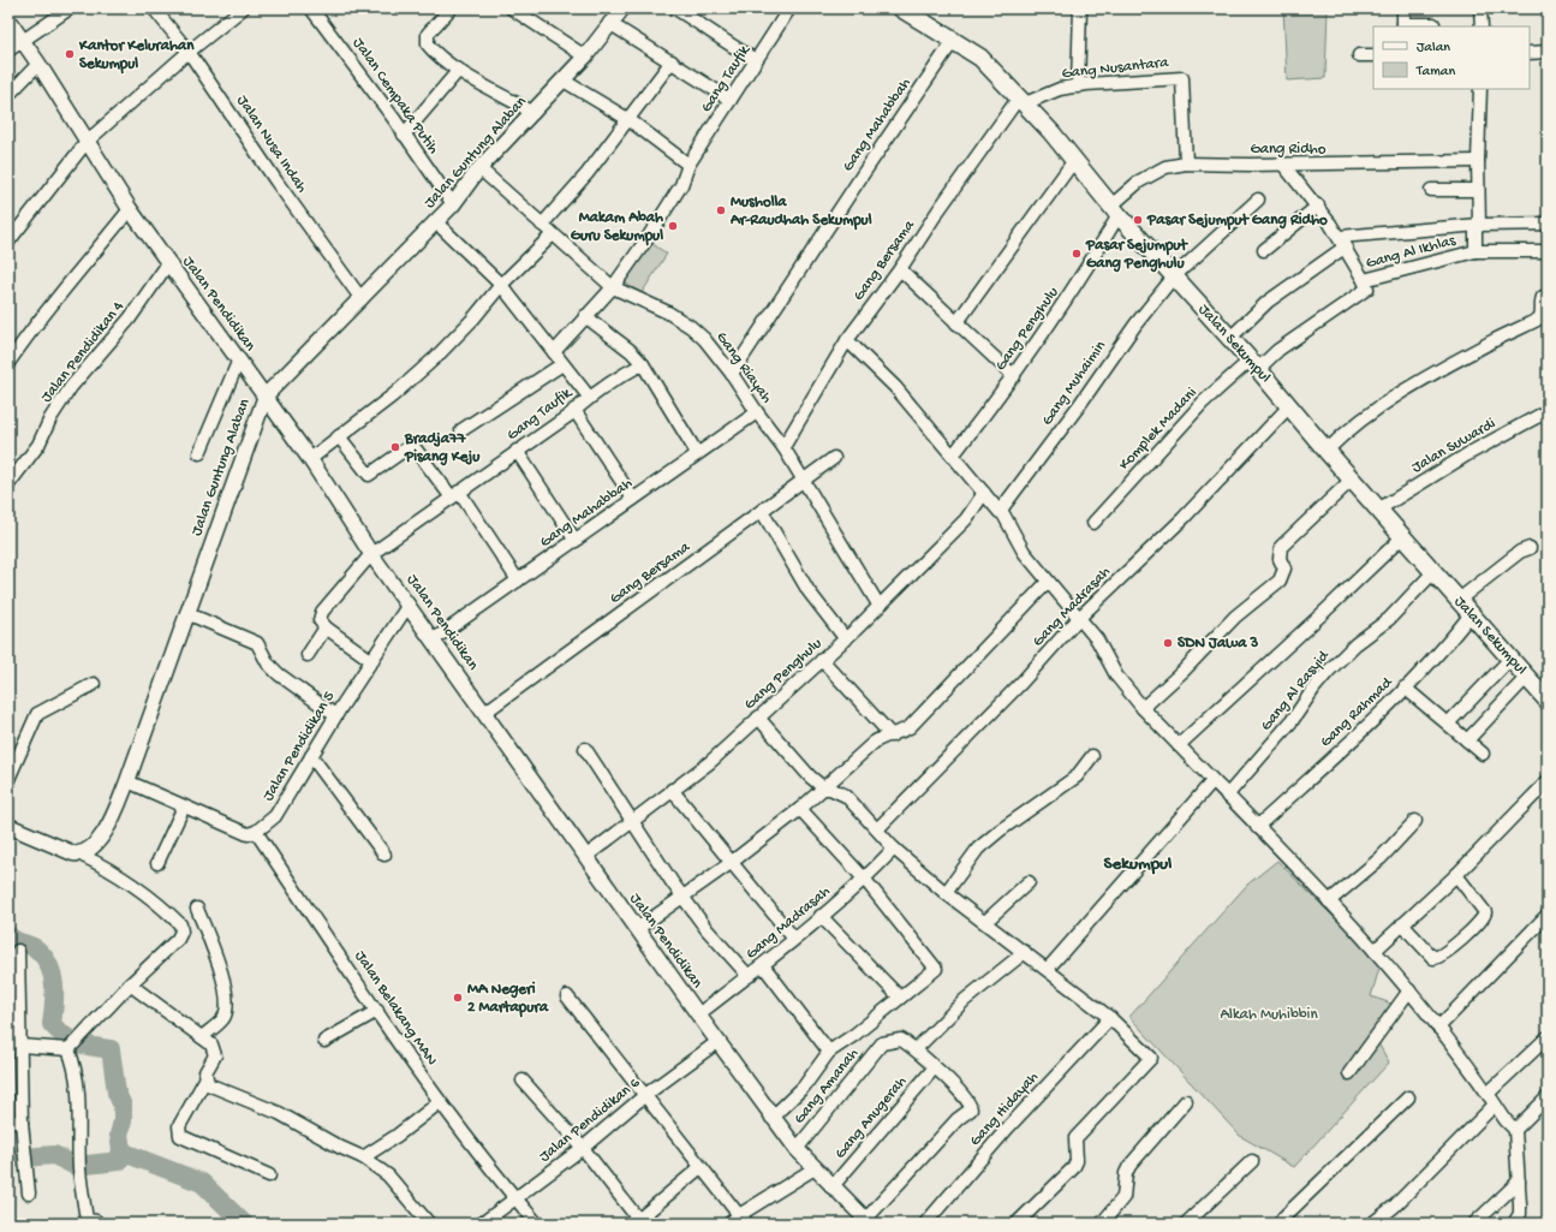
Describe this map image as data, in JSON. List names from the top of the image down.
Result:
{
  "streets": {
    "main road": ["Jalan Sekumpul"],
    "street": [
      "Gang Nusantara",
      "Gang Taufik",
      "Jalan Cempaka Putih",
      "Gang Mahabbah",
      "Jalan Nusa Indah",
      "Gang Ridho",
      "Jalan Guntung Alaban",
      "Gang Al Ikhlas",
      "Gang Bersama",
      "Jalan Pendidikan",
      "Gang Penghulu",
      "Jalan Pendidikan 4",
      "Gang Riayah",
      "Gang Muhaimin",
      "Komplek Madani",
      "Jalan Suwardi",
      "Gang Madrasah",
      "Gang Al Rasyid",
      "Gang Rahmad",
      "Jalan Pendidikan 5",
      "Jalan Belakang MAN",
      "Gang Amanah",
      "Gang Hidayah",
      "Gang Anugerah",
      "Jalan Pendidikan 6"
    ]
  },
  "crossings": [
    ["Gang Nusantara", "Gang Ridho"],
    ["Gang Nusantara", "Gang Bersama"],
    ["Gang Nusantara", "Jalan Sekumpul"],
    ["Gang Taufik", "Jalan Pendidikan"],
    ["Gang Taufik", "Gang Riayah"],
    ["Jalan Cempaka Putih", "Jalan Guntung Alaban"],
    ["Gang Mahabbah", "Jalan Pendidikan"],
    ["Gang Mahabbah", "Jalan Sekumpul"],
    ["Gang Mahabbah", "Gang Riayah"],
    ["Jalan Nusa Indah", "Jalan Guntung Alaban"],
    ["Gang Ridho", "Gang Al Ikhlas"],
    ["Gang Ridho", "Gang Penghulu"],
    ["Gang Ridho", "Jalan Sekumpul"],
    ["Jalan Guntung Alaban", "Jalan Pendidikan"],
    ["Jalan Guntung Alaban", "Gang Riayah"],
    ["Gang Al Ikhlas", "Jalan Sekumpul"],
    ["Gang Al Ikhlas", "Komplek Madani"],
    ["Gang Bersama", "Jalan Pendidikan"],
    ["Gang Bersama", "Jalan Sekumpul"],
    ["Gang Bersama", "Gang Riayah"],
    ["Jalan Pendidikan", "Gang Penghulu"],
    ["Jalan Pendidikan", "Jalan Pendidikan 4"],
    ["Jalan Pendidikan", "Gang Madrasah"],
    ["Jalan Pendidikan", "Jalan Pendidikan 5"],
    ["Jalan Pendidikan", "Gang Amanah"],
    ["Jalan Pendidikan", "Gang Anugerah"],
    ["Jalan Pendidikan", "Jalan Pendidikan 6"],
    ["Gang Penghulu", "Jalan Sekumpul"],
    ["Gang Penghulu", "Gang Riayah"],
    ["Jalan Sekumpul", "Gang Muhaimin"],
    ["Jalan Sekumpul", "Komplek Madani"],
    ["Jalan Sekumpul", "Jalan Suwardi"],
    ["Jalan Sekumpul", "Gang Madrasah"],
    ["Jalan Sekumpul", "Gang Al Rasyid"],
    ["Jalan Sekumpul", "Gang Rahmad"],
    ["Jalan Pendidikan 5", "Jalan Belakang MAN"],
    ["Jalan Belakang MAN", "Jalan Pendidikan 6"]
  ],
  "districts": ["Sekumpul"],
  "parks": ["Alkah Muhibbin"],
  "places": [
    "Kantor Kelurahan Sekumpul",
    "Musholla Ar-Raudhah Sekumpul",
    "Pasar Sejumput Gang Ridho",
    "Makam Abah Guru Sekumpul",
    "Pasar Sejumput Gang Penghulu",
    "Bradja77 Pisang Keju",
    "SDN Jawa 3",
    "MA Negeri 2 Martapura"
  ],
  "legend": ["Jalan", "Taman"]
}
